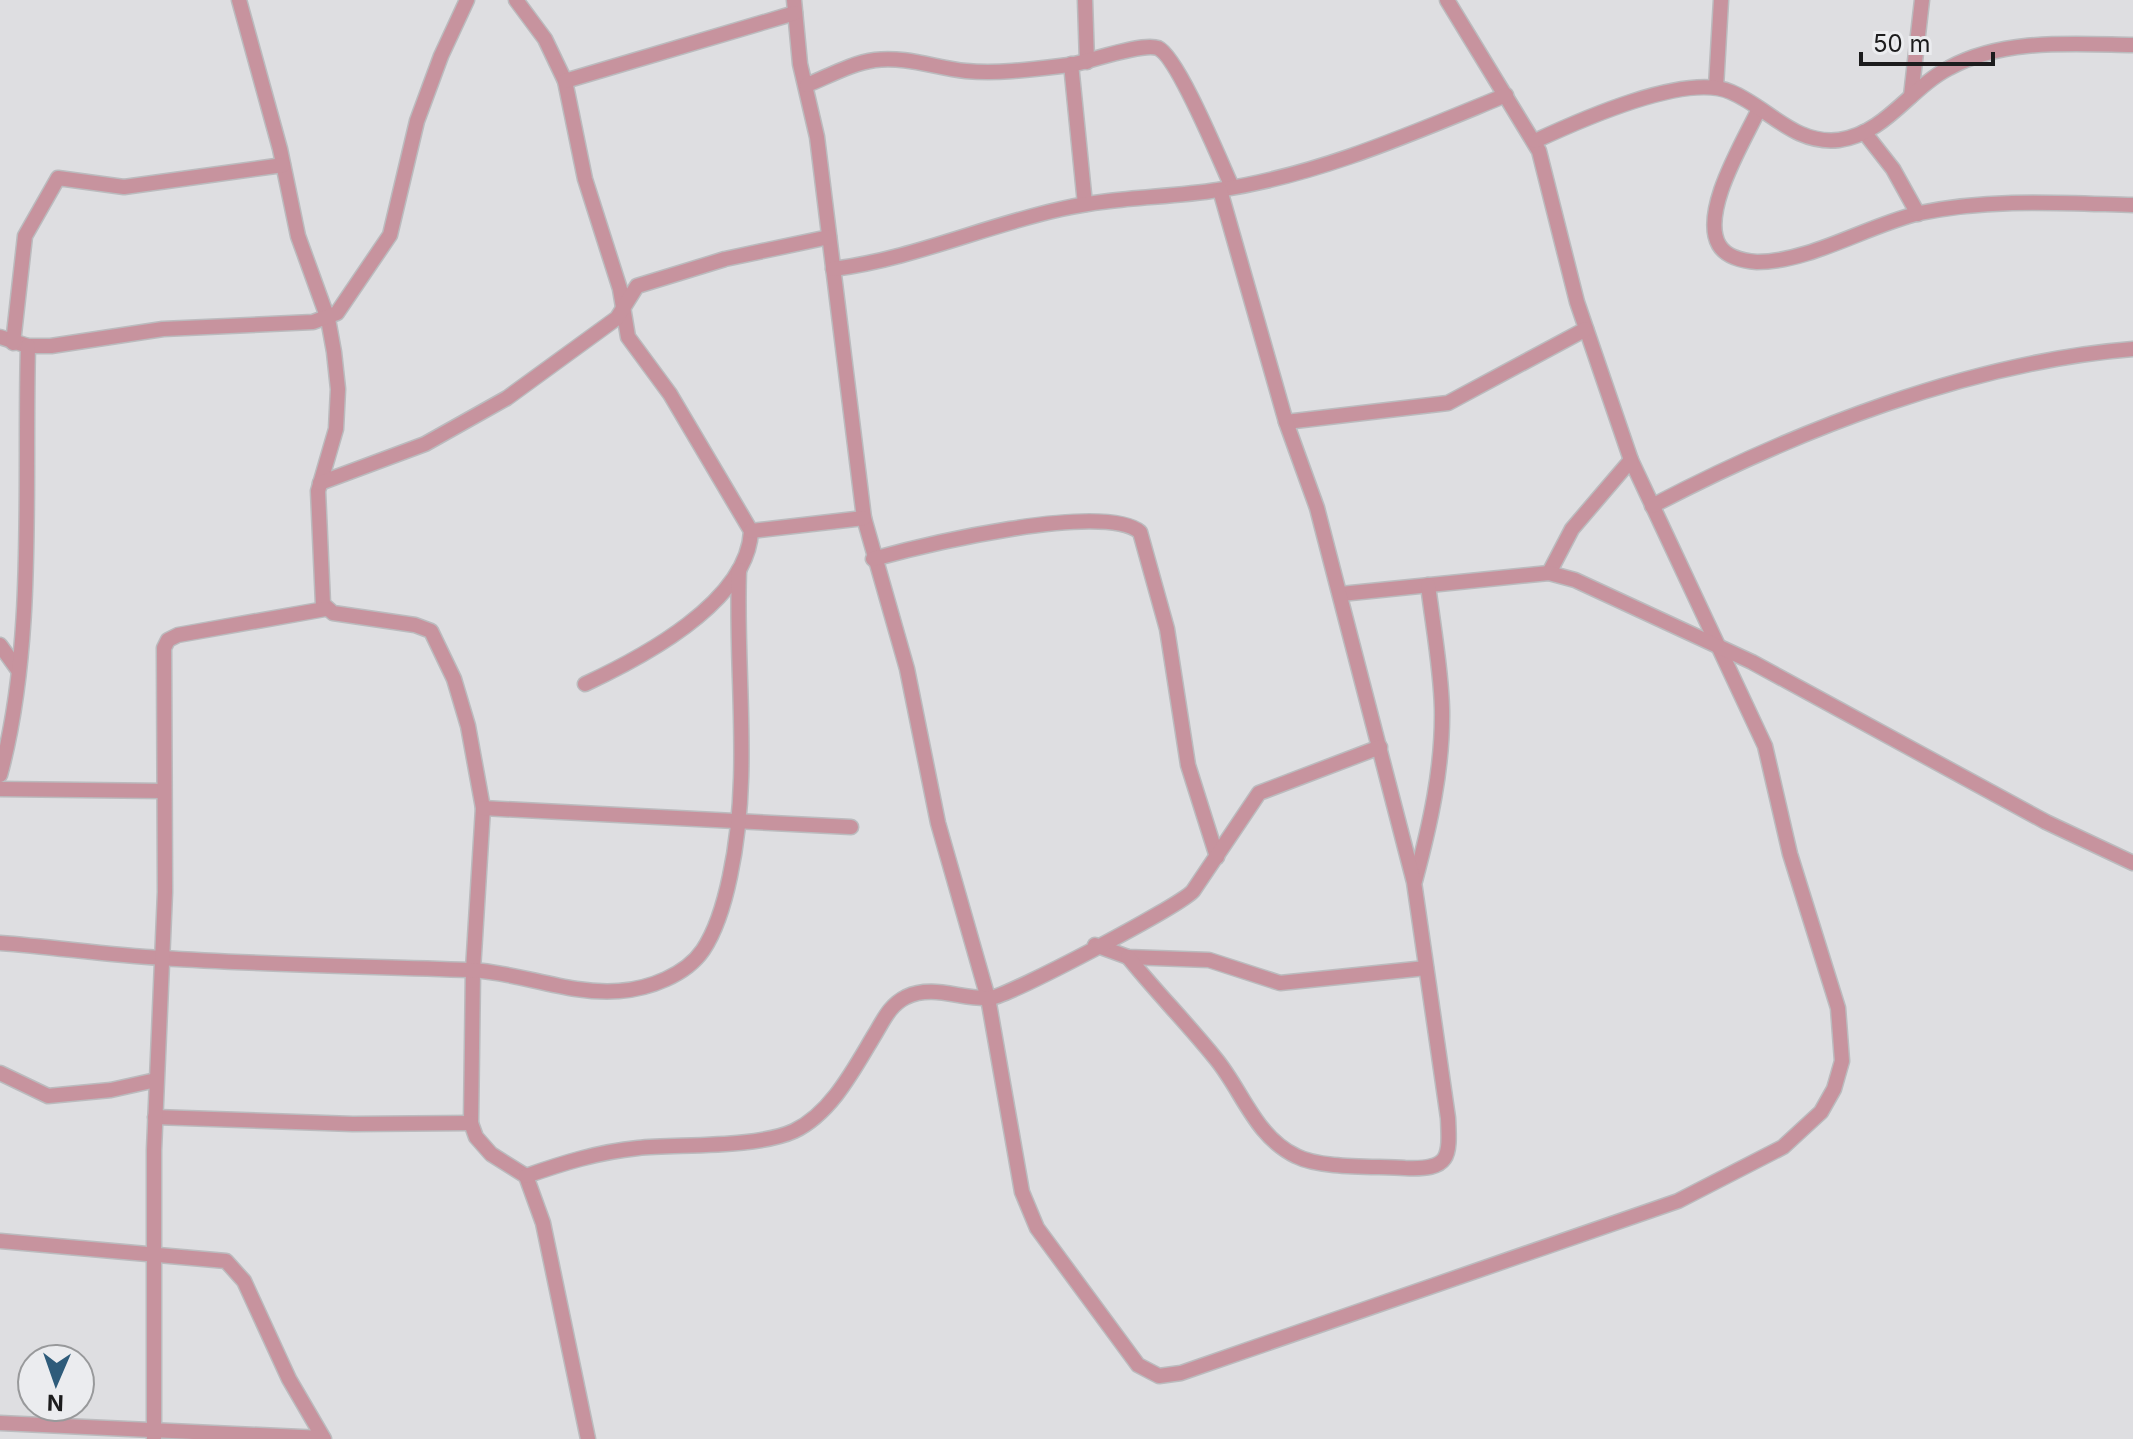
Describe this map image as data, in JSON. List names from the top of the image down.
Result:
{
  "scale_bar": "50 m",
  "north": "bottom"
}
